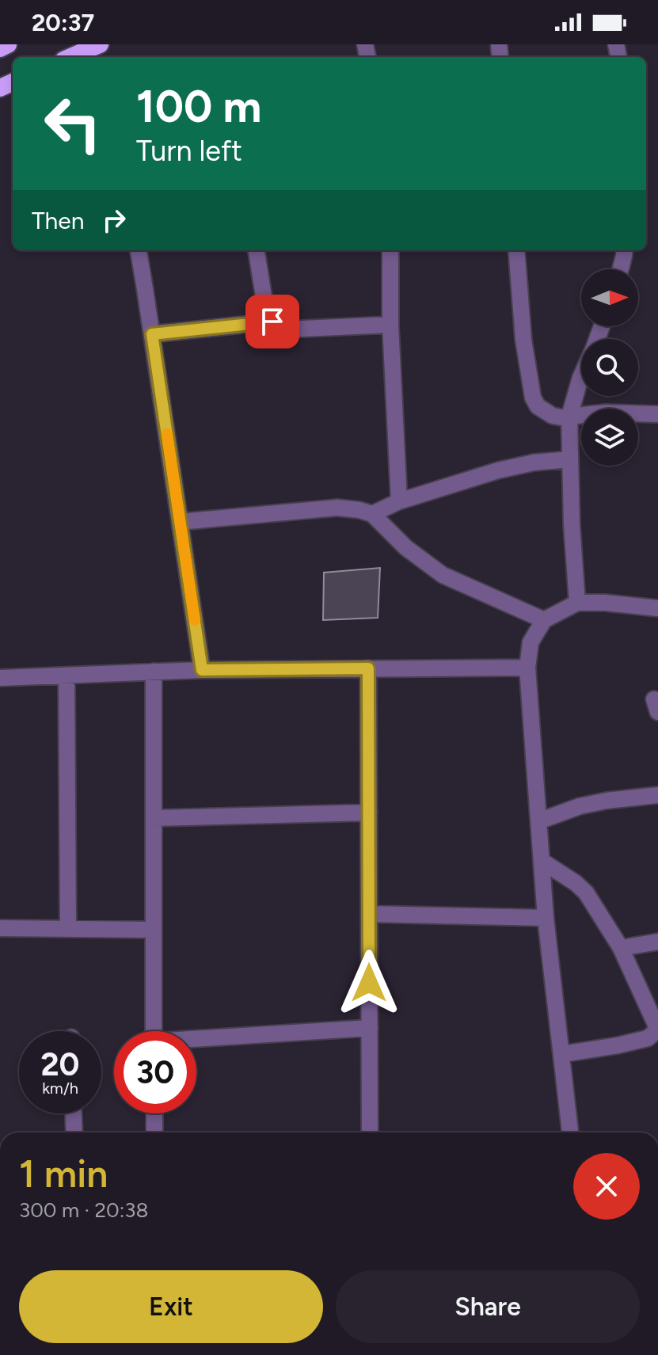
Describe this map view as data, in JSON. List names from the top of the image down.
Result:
{
  "north": "right",
  "page": {
    "status": "20:37",
    "turn": ["100 m", "Turn left"],
    "then": "Then",
    "speed": "20 km/h",
    "limit": "30",
    "heading": ["1 min", "300 m · 20:38"],
    "buttons": ["Exit", "Share"]
  }
}
